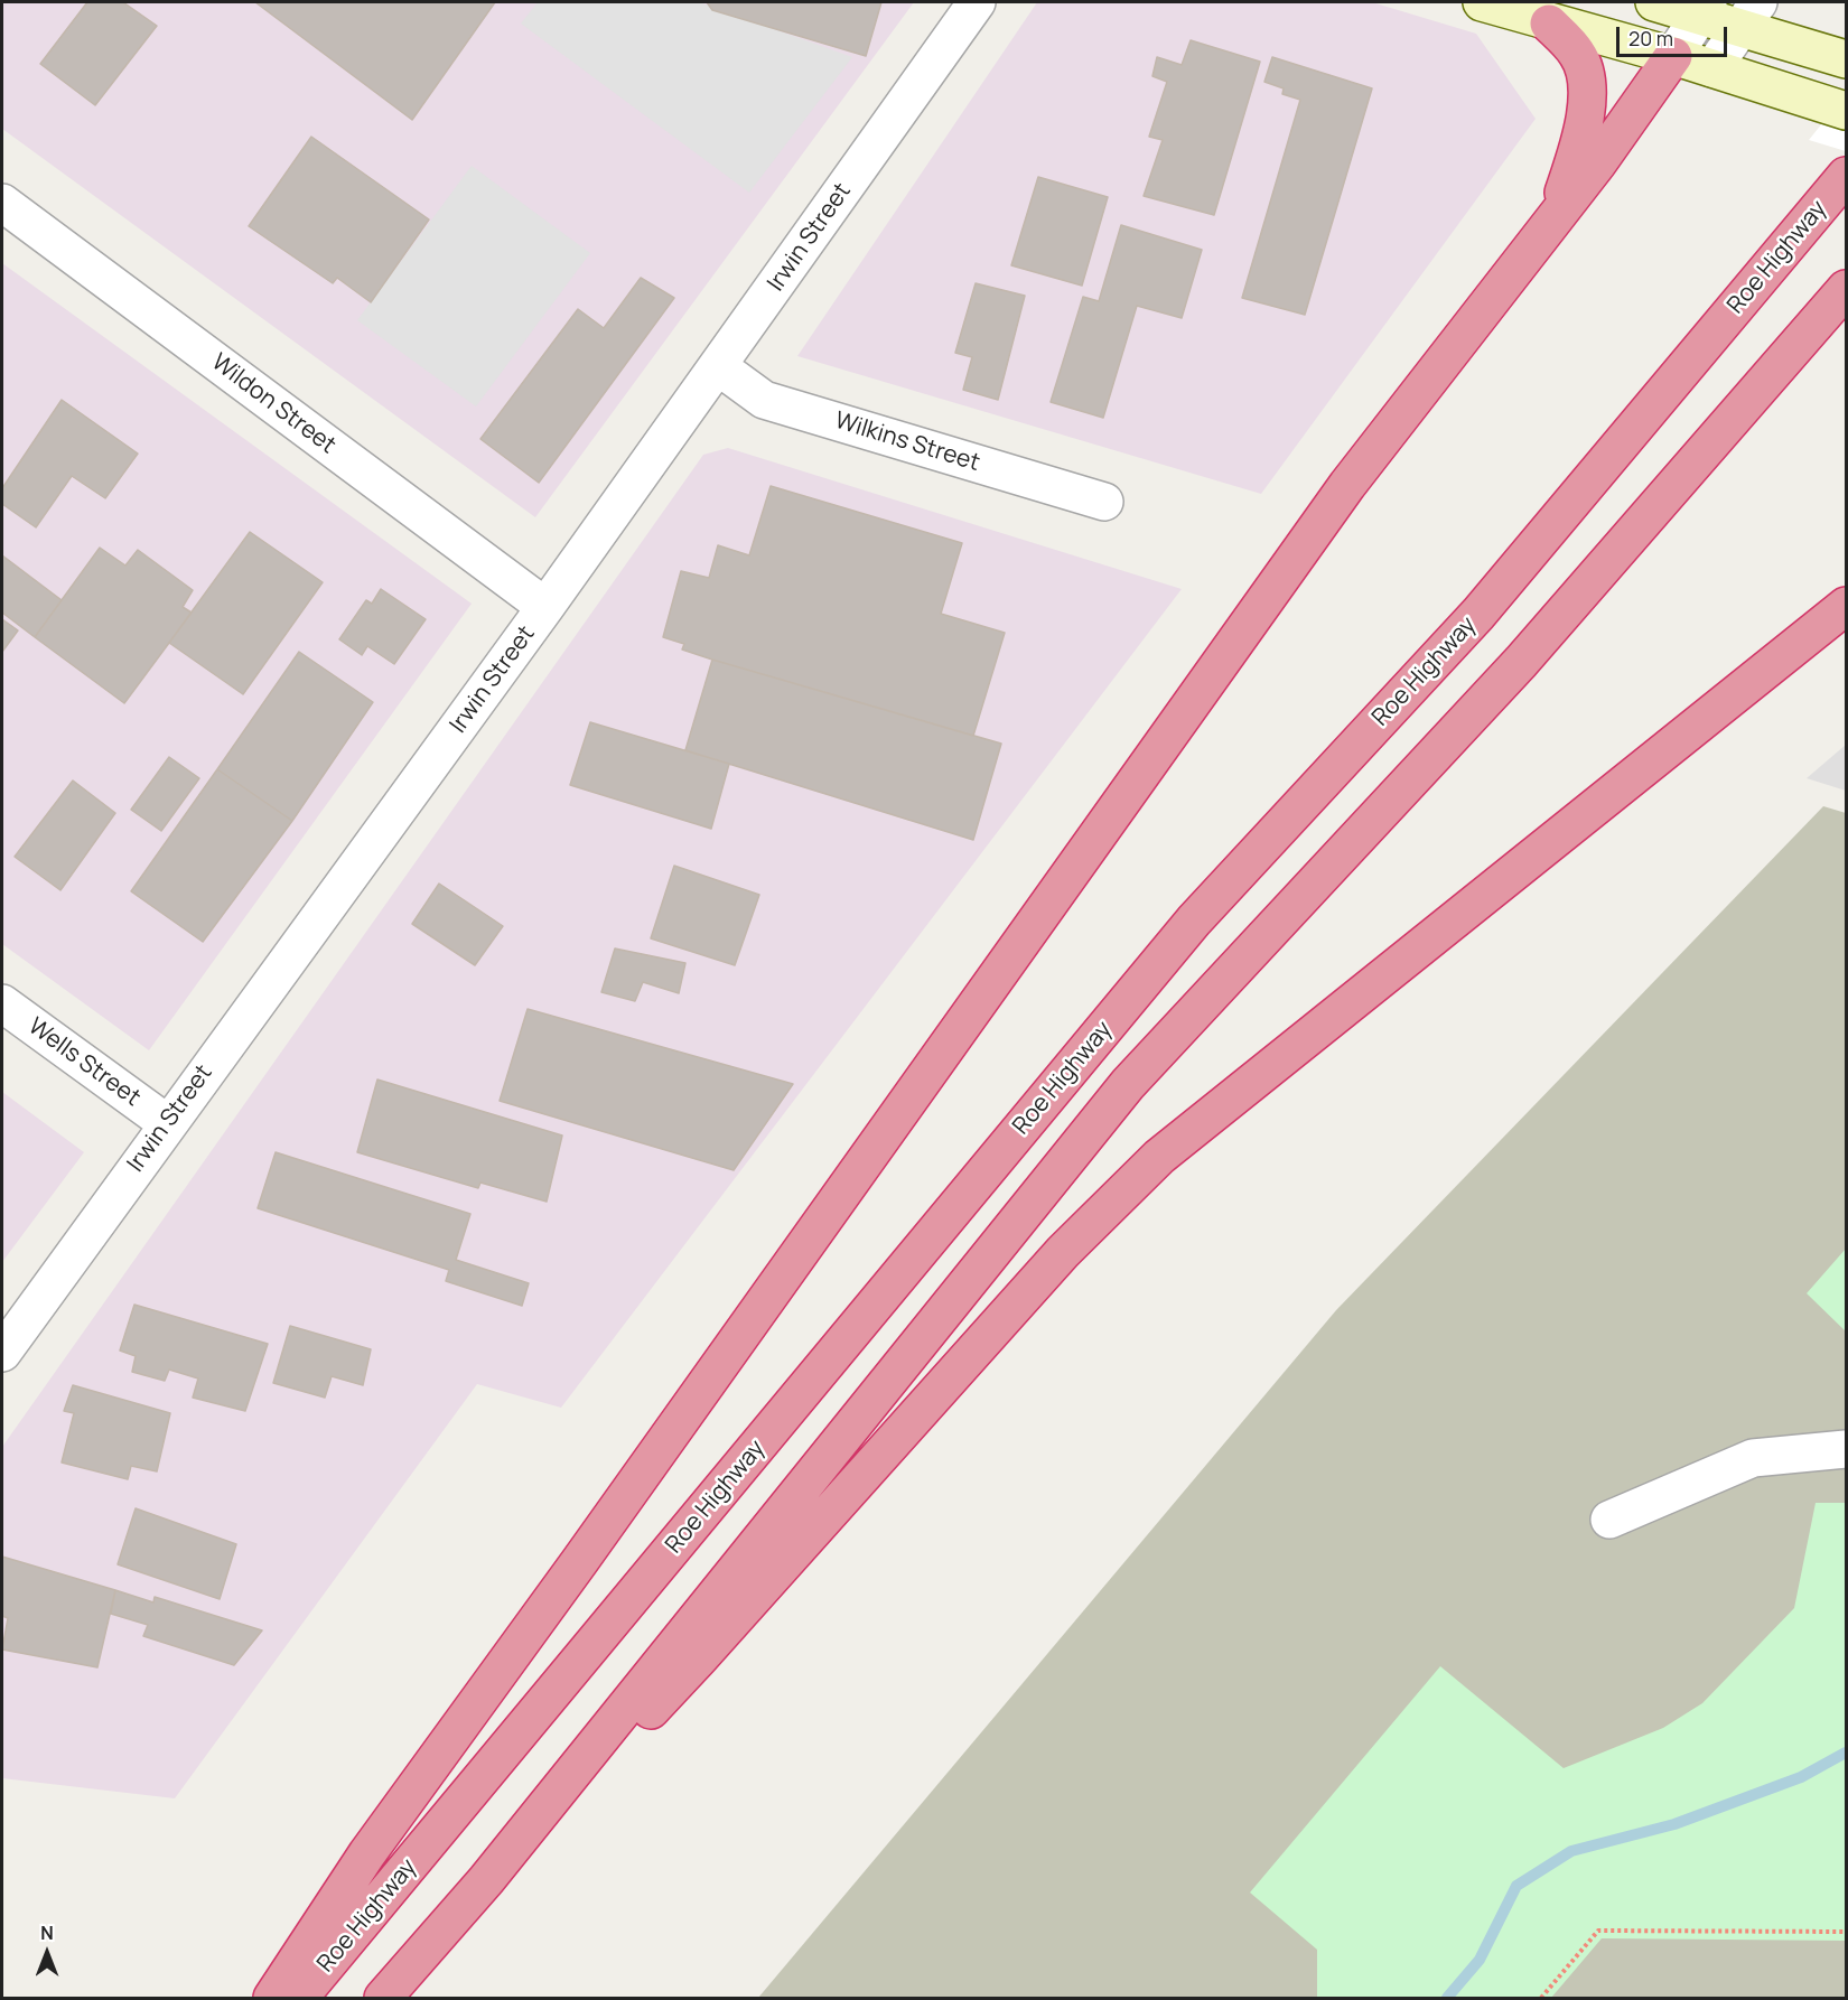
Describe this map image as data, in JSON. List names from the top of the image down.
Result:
{
  "streets": {
    "highway": ["Roe Highway"],
    "street": [
      "Irwin Street",
      "Wildon Street",
      "Wilkins Street",
      "Wells Street"
    ]
  },
  "crossings": [
    ["Irwin Street", "Wildon Street"],
    ["Irwin Street", "Wilkins Street"],
    ["Irwin Street", "Wells Street"]
  ],
  "scale_bar": "20 m",
  "north": "top"
}
